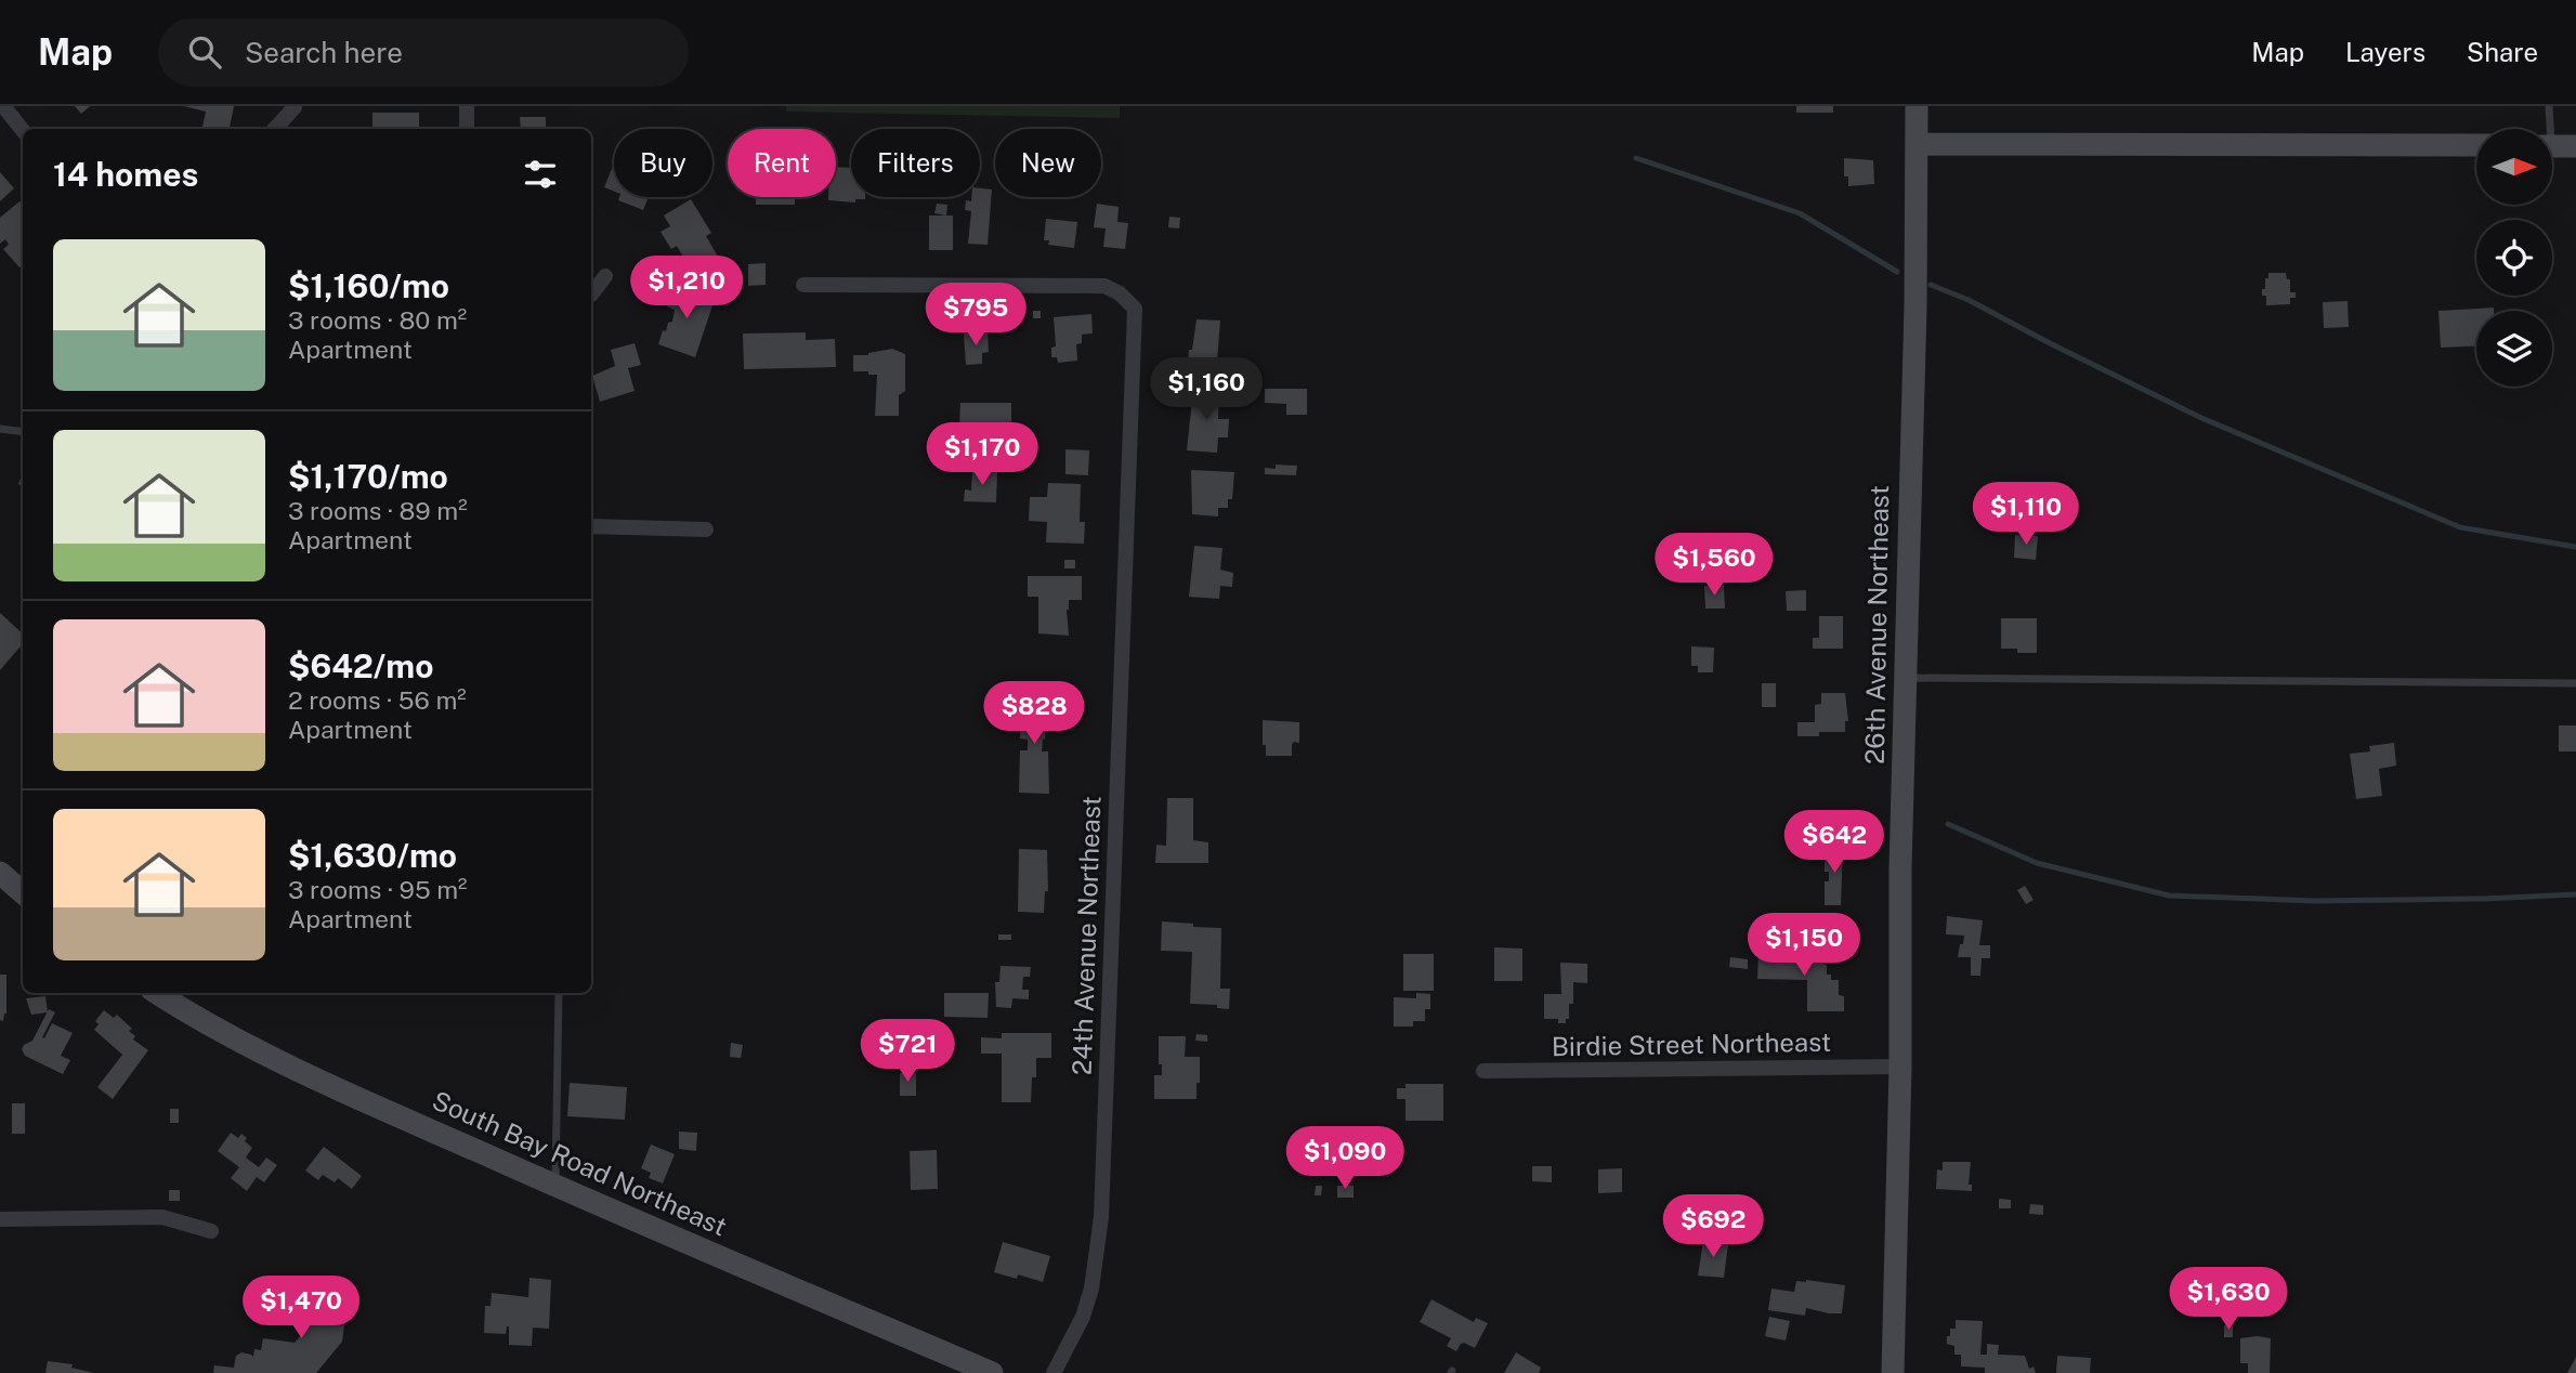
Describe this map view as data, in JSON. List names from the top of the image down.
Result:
{
  "streets": {
    "street": [
      "26th Avenue Northeast",
      "24th Avenue Northeast",
      "Birdie Street Northeast",
      "South Bay Road Northeast"
    ]
  },
  "crossings": [
    ["26th Avenue Northeast", "Birdie Street Northeast"]
  ],
  "north": "right",
  "page": {
    "header": "Map",
    "search": "Search here",
    "nav": ["Map", "Layers", "Share"],
    "chip": [
      "Buy",
      "Rent",
      "Filters",
      "New"
    ],
    "heading": "14 homes",
    "list": [
      {
        "name": "$1,160/mo",
        "note": "3 rooms · 80 m² · Apartment"
      },
      {
        "name": "$1,170/mo",
        "note": "3 rooms · 89 m² · Apartment"
      },
      {
        "name": "$642/mo",
        "note": "2 rooms · 56 m² · Apartment"
      },
      {
        "name": "$1,630/mo",
        "note": "3 rooms · 95 m² · Apartment"
      }
    ],
    "price": [
      "$1,210",
      "$795",
      "$1,160",
      "$1,170",
      "$1,110",
      "$1,560",
      "$828",
      "$642",
      "$1,150",
      "$721",
      "$1,090",
      "$692",
      "$1,630",
      "$1,470"
    ]
  }
}
